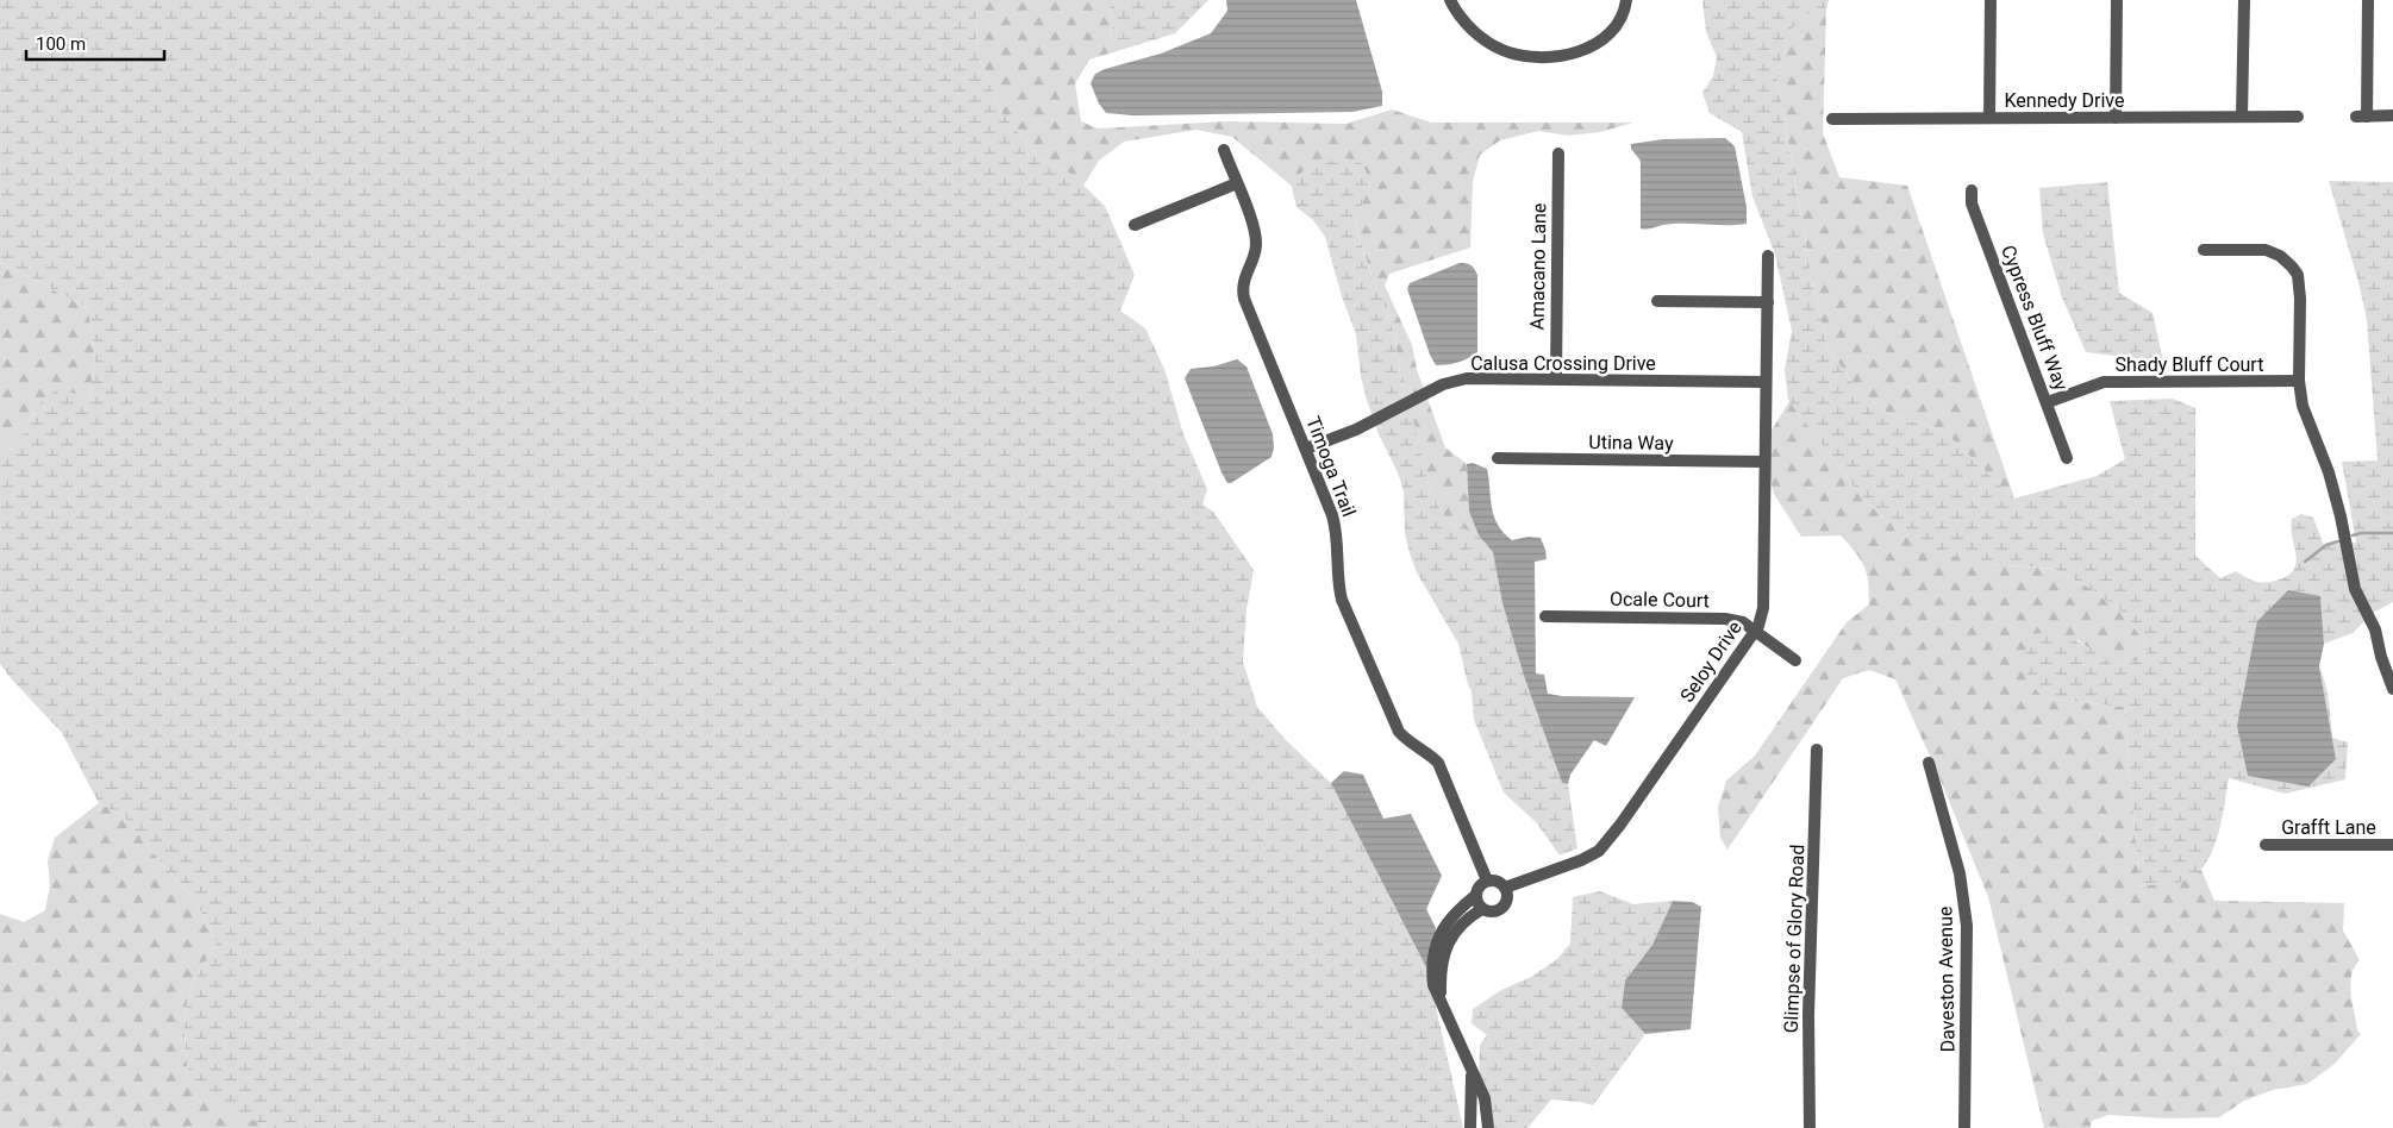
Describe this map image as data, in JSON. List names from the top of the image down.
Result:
{
  "streets": {
    "street": [
      "Kennedy Drive",
      "Amacano Lane",
      "Cypress Bluff Way",
      "Calusa Crossing Drive",
      "Shady Bluff Court",
      "Utina Way",
      "Timoga Trail",
      "Ocale Court",
      "Seloy Drive",
      "Grafft Lane",
      "Glimpse of Glory Road",
      "Daveston Avenue"
    ]
  },
  "crossings": [
    ["Amacano Lane", "Calusa Crossing Drive"],
    ["Cypress Bluff Way", "Shady Bluff Court"],
    ["Calusa Crossing Drive", "Timoga Trail"],
    ["Calusa Crossing Drive", "Seloy Drive"],
    ["Utina Way", "Seloy Drive"],
    ["Timoga Trail", "Seloy Drive"],
    ["Ocale Court", "Seloy Drive"]
  ],
  "scale_bar": "100 m"
}
